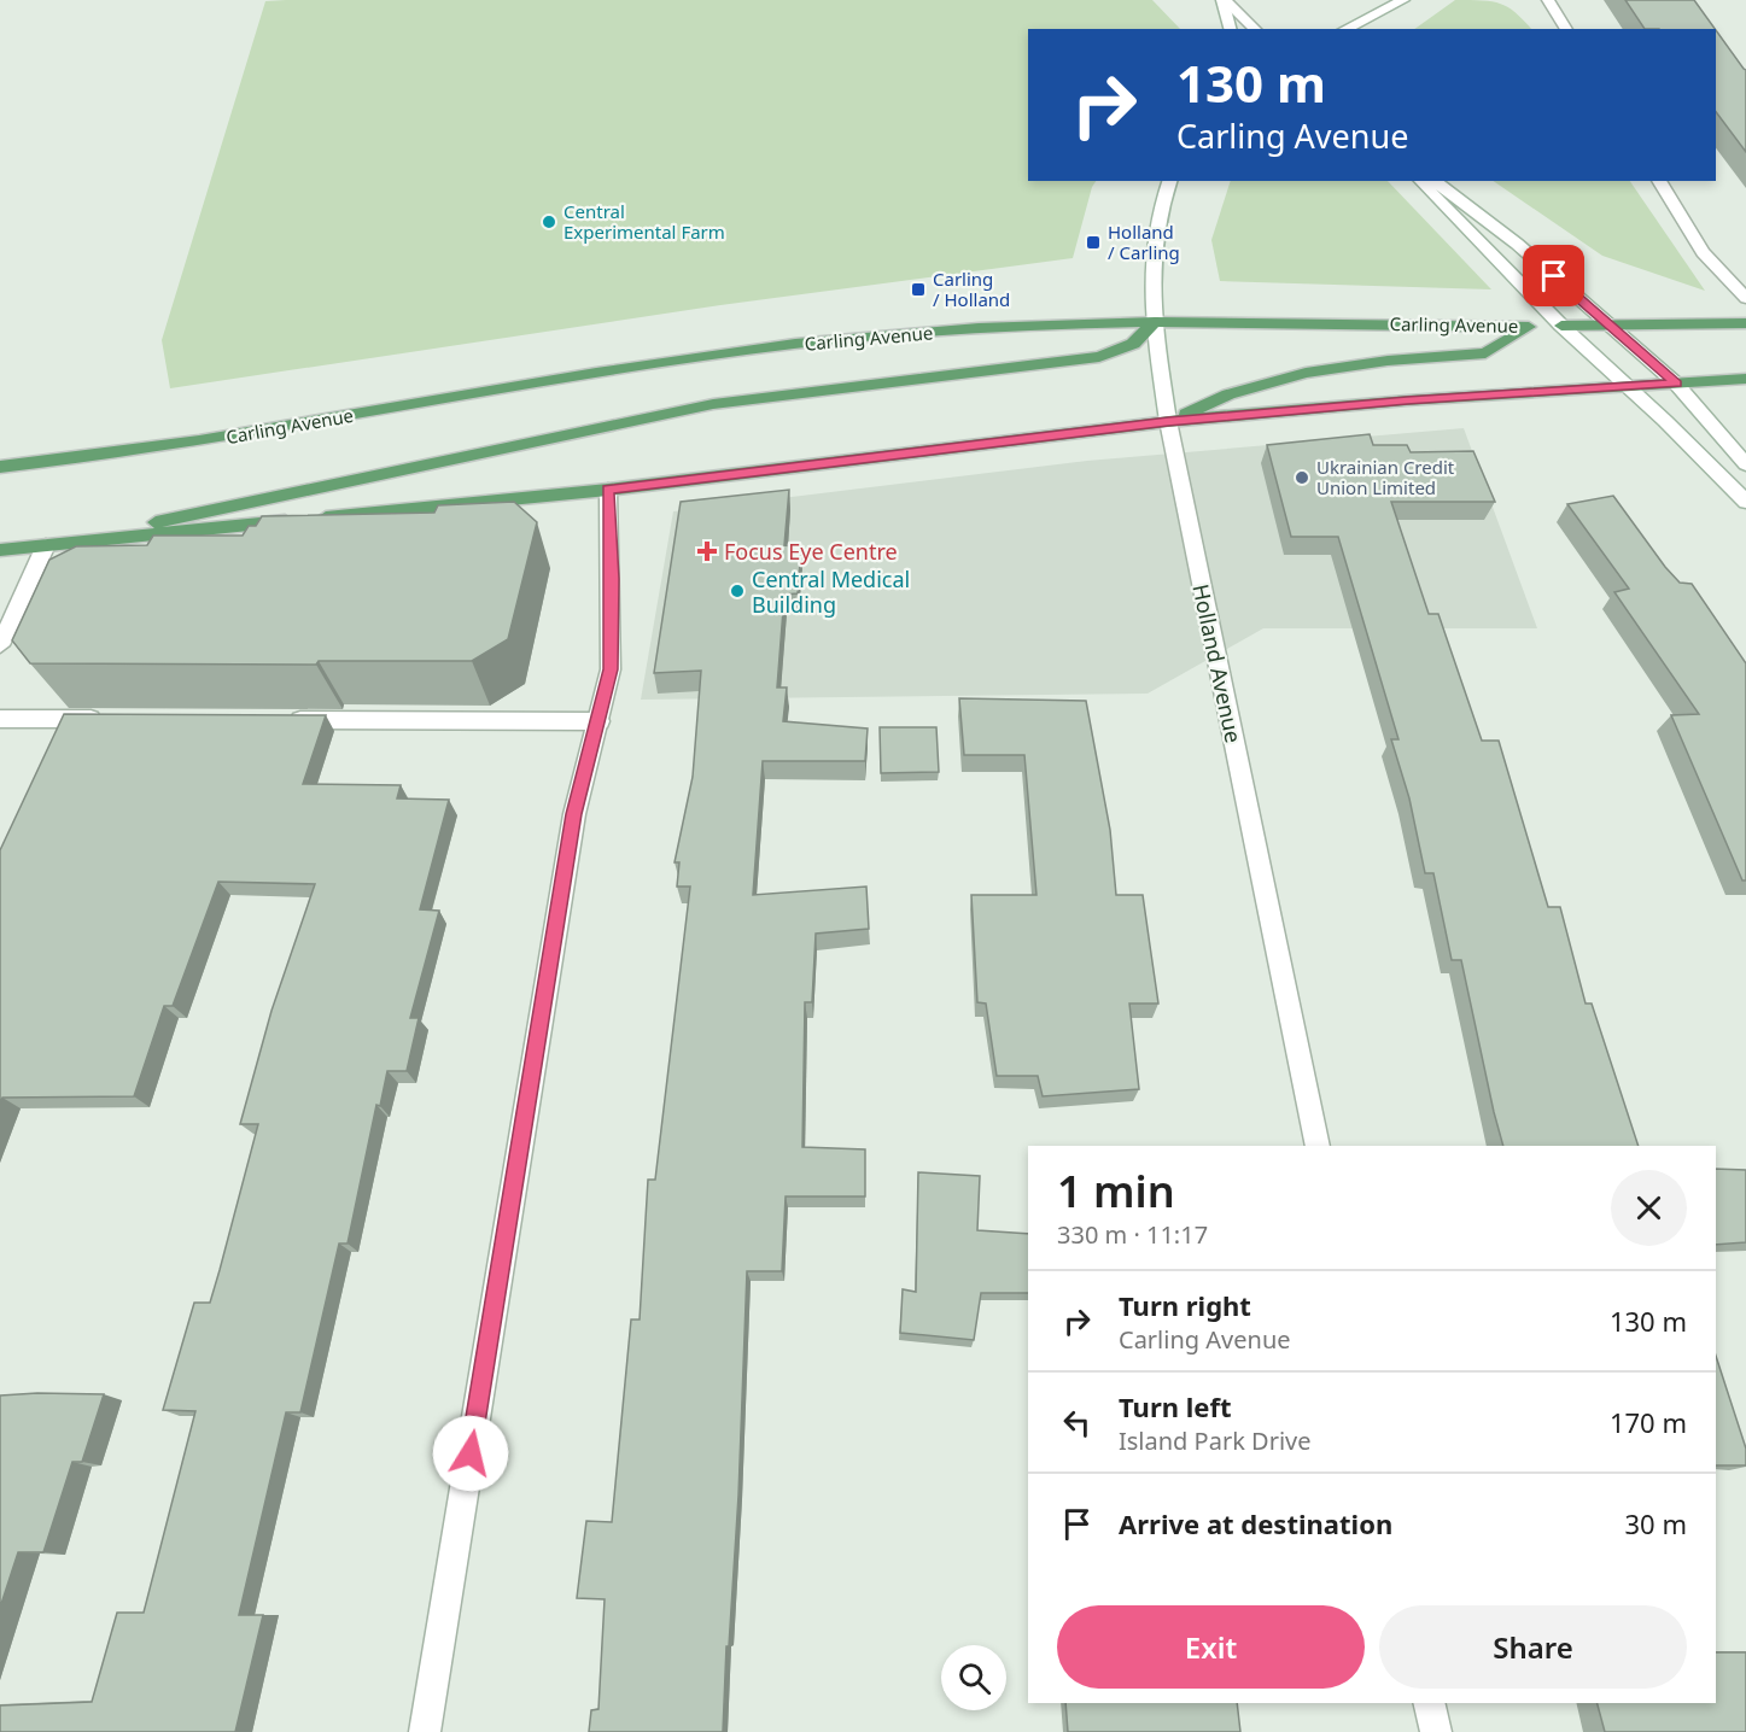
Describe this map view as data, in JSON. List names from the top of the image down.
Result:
{
  "streets": {
    "main road": ["Carling Avenue"],
    "street": ["Holland Avenue"]
  },
  "crossings": [
    ["Carling Avenue", "Holland Avenue"]
  ],
  "places": {
    "other": ["Central Experimental Farm", "Ukrainian Credit Union Limited", "Central Medical Building"],
    "transit": ["Holland / Carling", "Carling / Holland"],
    "health": ["Focus Eye Centre"]
  },
  "page": {
    "turn": ["130 m", "Carling Avenue"],
    "heading": ["1 min", "330 m · 11:17"],
    "list": [
      {
        "name": "Turn right",
        "note": "Carling Avenue",
        "value": "130 m"
      },
      {
        "name": "Turn left",
        "note": "Island Park Drive",
        "value": "170 m"
      },
      {
        "name": "Arrive at destination",
        "value": "30 m"
      }
    ],
    "buttons": ["Exit", "Share"]
  }
}
